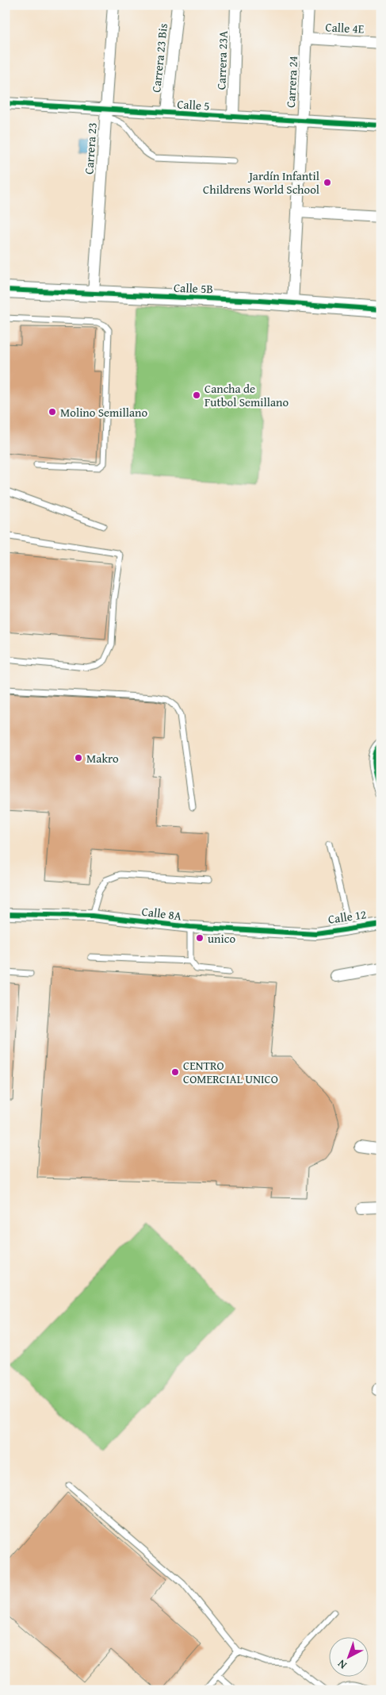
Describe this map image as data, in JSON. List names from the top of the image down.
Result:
{
  "streets": {
    "street": [
      "Calle 4E",
      "Carrera 23 Bis",
      "Carrera 23A",
      "Carrera 24",
      "Calle 5",
      "Carrera 23",
      "Calle 5B",
      "Calle 8A",
      "Calle 12"
    ]
  },
  "crossings": [
    ["Calle 4E", "Carrera 24"],
    ["Carrera 23 Bis", "Calle 5"],
    ["Carrera 23A", "Calle 5"],
    ["Carrera 24", "Calle 5"],
    ["Carrera 24", "Calle 5B"],
    ["Calle 5", "Carrera 23"],
    ["Carrera 23", "Calle 5B"],
    ["Calle 8A", "Calle 12"]
  ],
  "places": [
    "Jardín Infantil Childrens World School",
    "Cancha de Futbol Semillano",
    "Molino Semillano",
    "Makro",
    "unico",
    "CENTRO COMERCIAL UNICO"
  ],
  "north": "bottom left"
}
